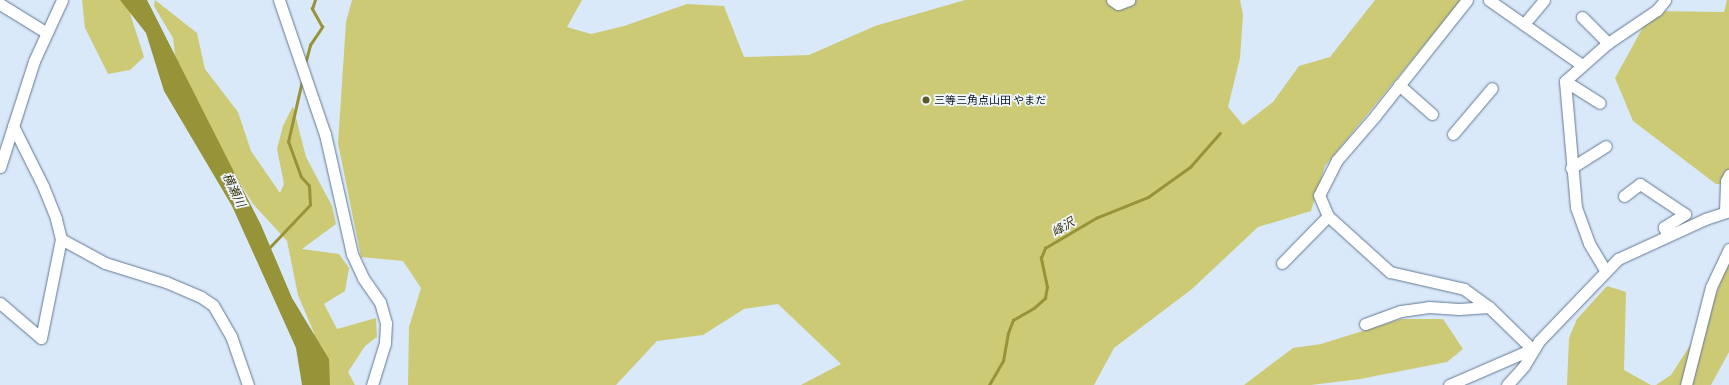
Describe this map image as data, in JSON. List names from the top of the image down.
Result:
{
  "water": ["横瀬川", "峰沢"],
  "places": ["三等三角点山田 やまだ"]
}
